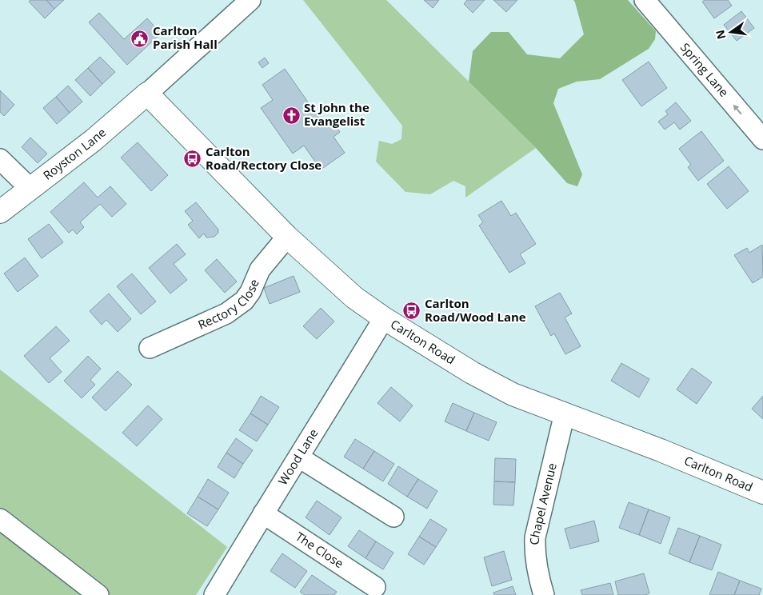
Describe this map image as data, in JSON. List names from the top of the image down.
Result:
{
  "streets": {
    "main road": ["Royston Lane", "Carlton Road"],
    "street": [
      "Spring Lane",
      "Rectory Close",
      "Wood Lane",
      "Chapel Avenue",
      "The Close"
    ]
  },
  "crossings": [
    ["Royston Lane", "Carlton Road"],
    ["Rectory Close", "Carlton Road"],
    ["Carlton Road", "Wood Lane"],
    ["Carlton Road", "Chapel Avenue"],
    ["Wood Lane", "The Close"]
  ],
  "one_way": ["Spring Lane"],
  "places": {
    "public building": ["Carlton Parish Hall"],
    "church": ["St John the Evangelist"],
    "bus stop": ["Carlton Road/Rectory Close", "Carlton Road/Wood Lane"]
  },
  "north": "left"
}
